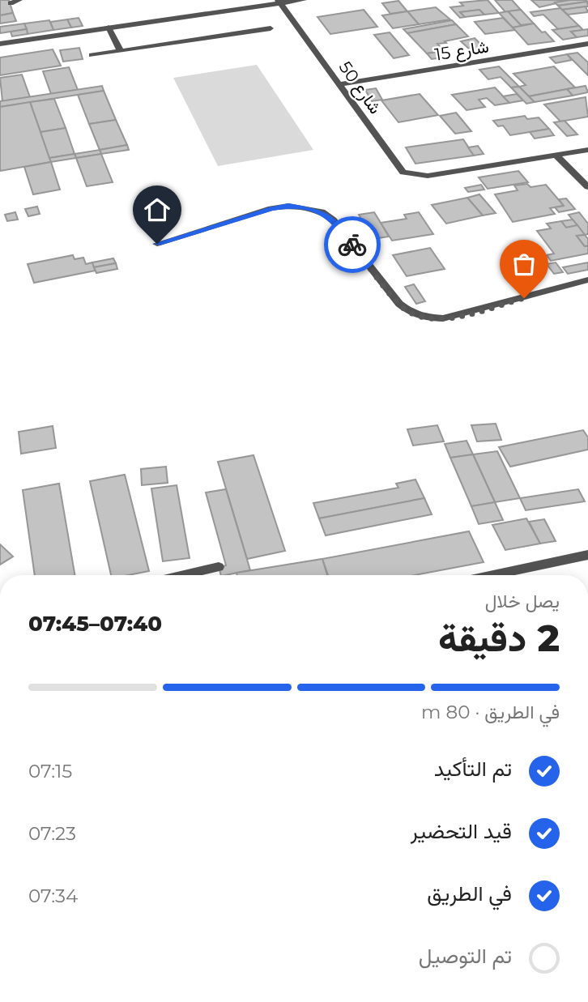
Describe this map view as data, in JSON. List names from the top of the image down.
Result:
{
  "streets": {
    "street": ["شارع 15", "شارع 50"]
  },
  "crossings": [
    ["شارع 15", "شارع 50"]
  ],
  "page": {
    "heading": ["2 دقيقة", "يصل خلال", "07:40–07:45"],
    "bar": "في الطريق · 80 m",
    "list": [
      ["تم التأكيد", "07:15"],
      ["قيد التحضير", "07:23"],
      ["في الطريق", "07:34"],
      "تم التوصيل"
    ]
  }
}
